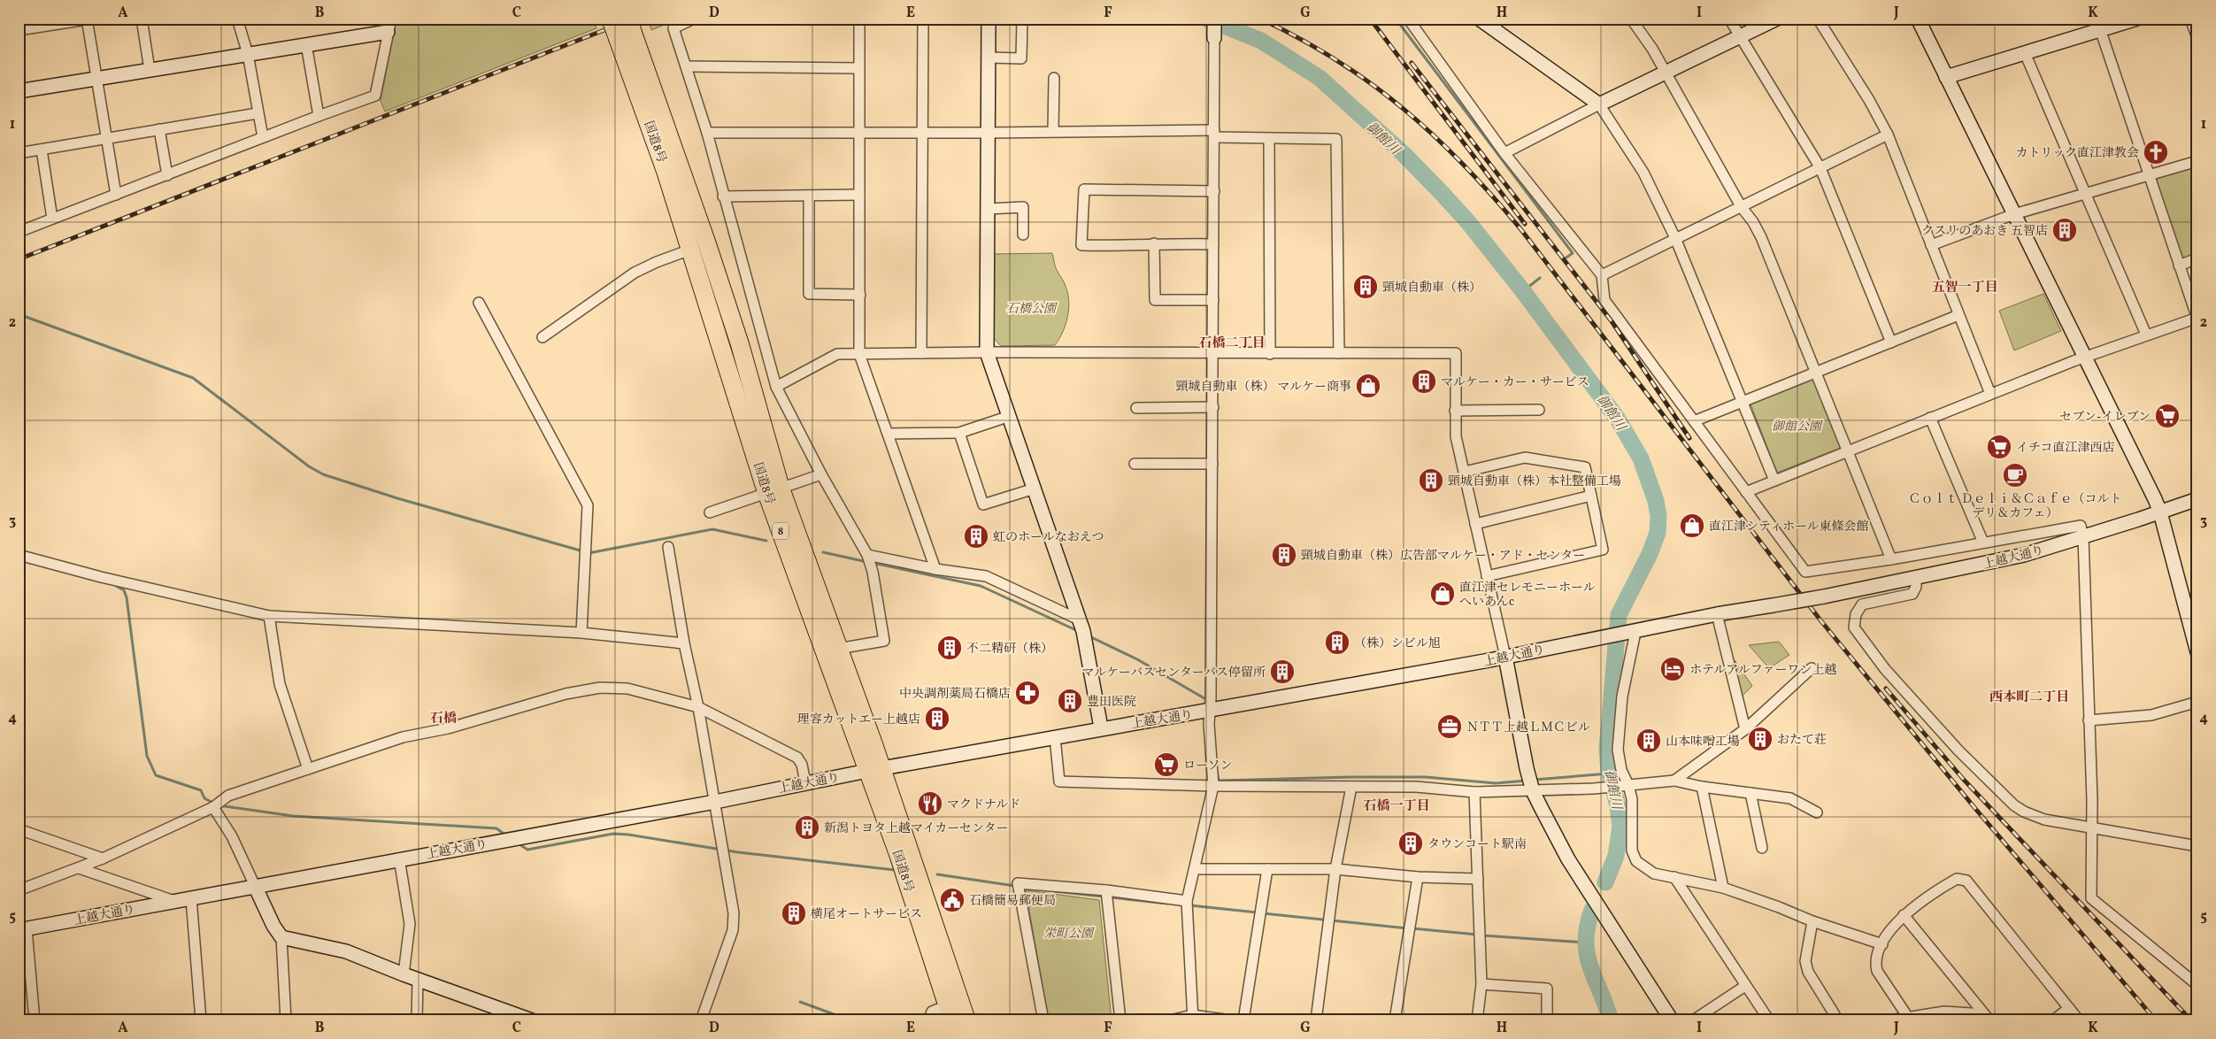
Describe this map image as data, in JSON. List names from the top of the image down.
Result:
{
  "streets": {
    "highway": ["国道8号", "8"],
    "street": ["上越大通り"]
  },
  "crossings": [
    ["国道8号", "上越大通り"]
  ],
  "districts": [
    "五智一丁目",
    "石橋二丁目",
    "西本町二丁目",
    "石橋",
    "石橋一丁目"
  ],
  "water": ["御館川"],
  "parks": ["石橋公園", "御館公園", "栄町公園"],
  "places": {
    "church": ["カトリック直江津教会"],
    "building": [
      "クスリのあおき 五智店",
      "頸城自動車（株）",
      "マルケー・カー・サービス",
      "頸城自動車（株）本社整備工場",
      "虹のホールなおえつ",
      "頸城自動車（株）広告部マルケー・アド・センター",
      "（株）シビル旭",
      "不二精研（株）",
      "マルケーバスセンターバス停留所",
      "豊田医院",
      "理容カットエー上越店",
      "おたて荘",
      "山本味噌工場",
      "新潟トヨタ上越マイカーセンター",
      "タウンコート駅南",
      "横尾オートサービス"
    ],
    "shop": ["頸城自動車（株） マルケー商事", "直江津シティホール東條会館", "直江津セレモニーホール へいあんc"],
    "supermarket": ["セブン-イレブン", "イチコ直江津西店", "ローソン"],
    "cafe": ["Ｃｏｌｔ Ｄｅｌｉ＆Ｃａｆｅ（コルト デリ＆カフェ）"],
    "hotel": ["ホテルアルファーワン上越"],
    "pharmacy": ["中央調剤薬局石橋店"],
    "office": ["ＮＴＴ上越ＬＭＣビル"],
    "restaurant": ["マクドナルド"],
    "public building": ["石橋簡易郵便局"]
  },
  "grid": {
    "columns": [
      "A",
      "B",
      "C",
      "D",
      "E",
      "F",
      "G",
      "H",
      "I",
      "J",
      "K"
    ],
    "rows": [
      "1",
      "2",
      "3",
      "4",
      "5"
    ]
  }
}
